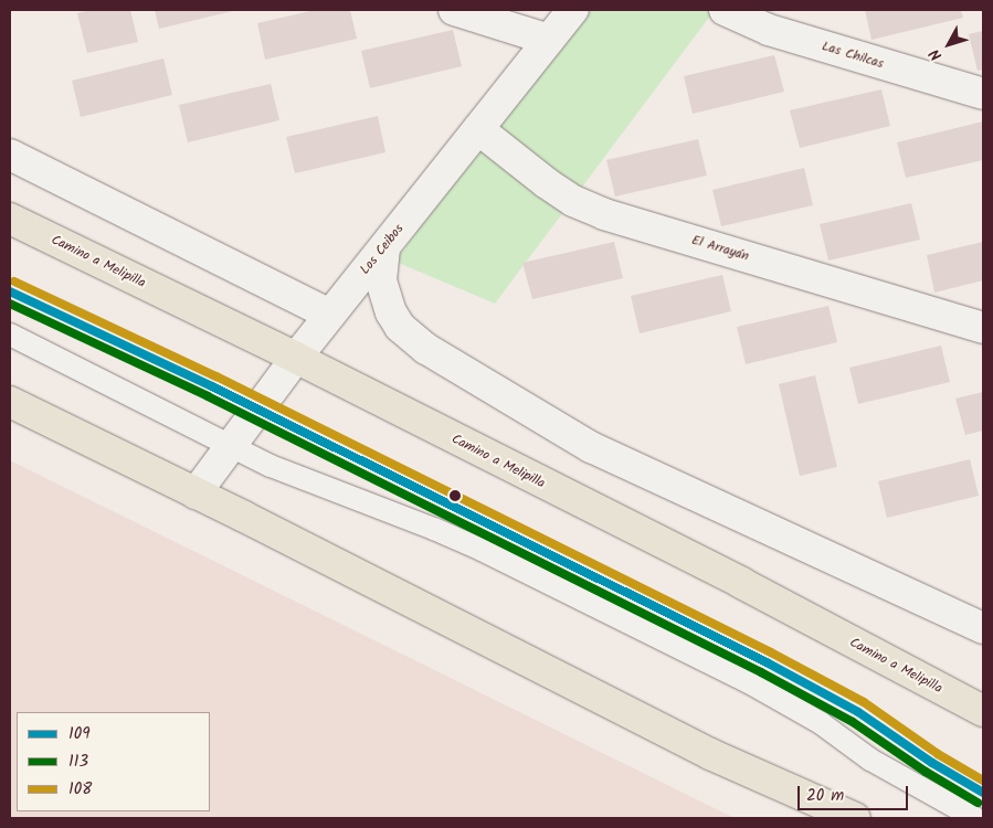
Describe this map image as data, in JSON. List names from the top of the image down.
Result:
{
  "streets": {
    "main road": ["Camino a Melipilla"],
    "street": ["Las Chilcas", "El Arrayán", "Los Ceibos"]
  },
  "crossings": [
    ["El Arrayán", "Los Ceibos"],
    ["Los Ceibos", "Camino a Melipilla"]
  ],
  "lines": ["transit line 108", "transit line 109", "transit line 113"],
  "legend": ["109", "113", "108"],
  "scale_bar": "20 m",
  "north": "bottom left"
}
